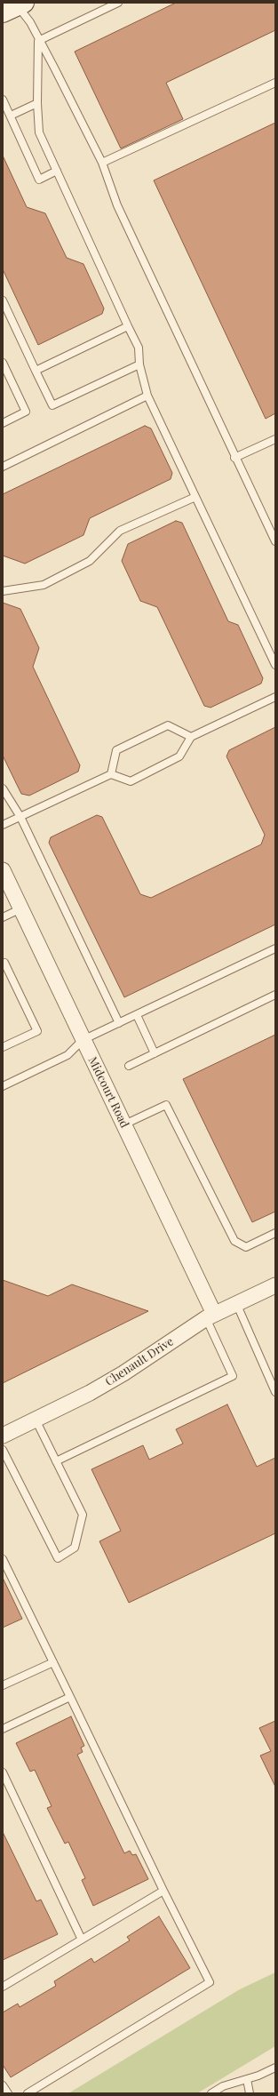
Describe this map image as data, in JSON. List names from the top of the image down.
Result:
{
  "streets": {
    "street": ["Midcourt Road", "Chenault Drive"]
  },
  "crossings": [
    ["Midcourt Road", "Chenault Drive"]
  ]
}
